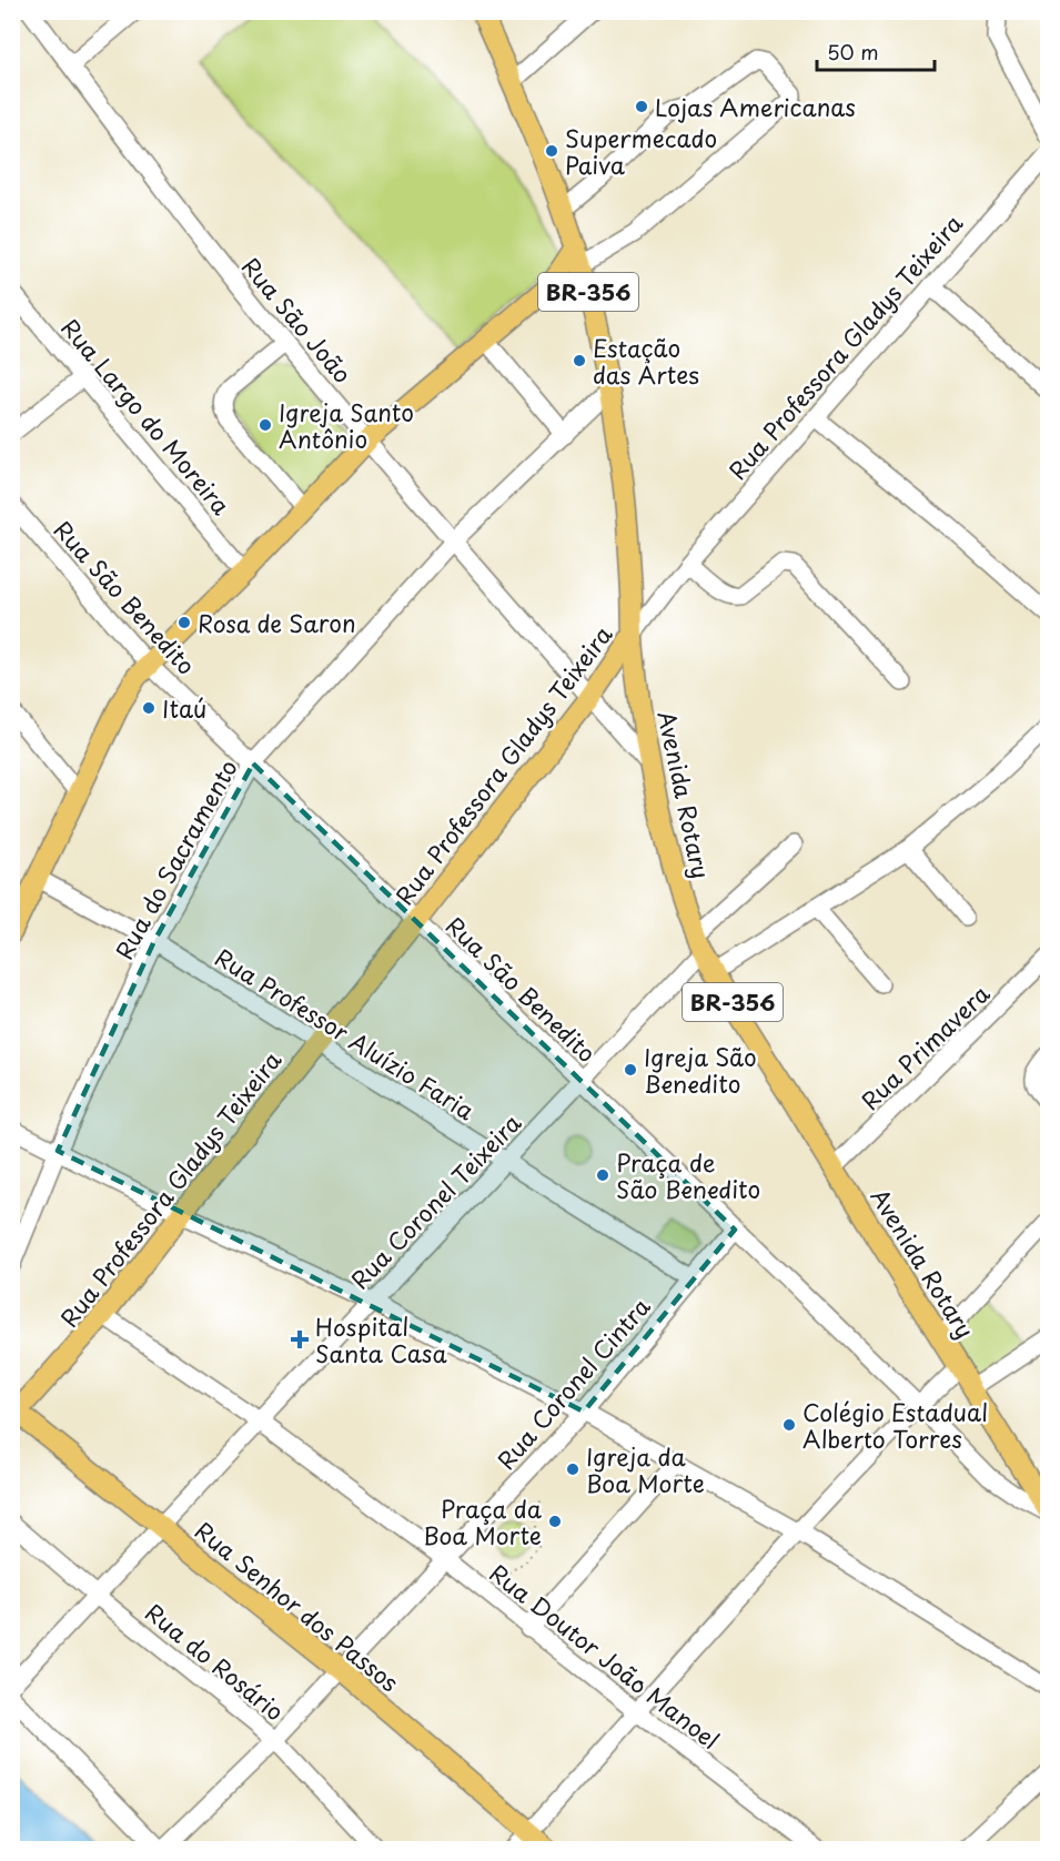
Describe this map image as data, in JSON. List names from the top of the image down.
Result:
{
  "streets": {
    "main road": [
      "BR-356",
      "Rua Professora Gladys Teixeira",
      "Avenida Rotary",
      "Rua Senhor dos Passos"
    ],
    "street": [
      "Rua São João",
      "Rua Largo do Moreira",
      "Rua São Benedito",
      "Rua do Sacramento",
      "Rua Professor Aluízio Faria",
      "Rua Primavera",
      "Rua Coronel Teixeira",
      "Rua Coronel Cintra",
      "Rua Doutor João Manoel",
      "Rua do Rosário"
    ]
  },
  "crossings": [
    ["Rua São João", "Rua Professora Gladys Teixeira"],
    ["Rua São João", "Avenida Rotary"],
    ["Rua São João", "Rua do Sacramento"],
    ["Rua Professora Gladys Teixeira", "Rua São Benedito"],
    ["Rua Professora Gladys Teixeira", "Avenida Rotary"],
    ["Rua Professora Gladys Teixeira", "Rua Professor Aluízio Faria"],
    ["Rua Professora Gladys Teixeira", "Rua Senhor dos Passos"],
    ["Rua Professora Gladys Teixeira", "Rua Doutor João Manoel"],
    ["Rua São Benedito", "Avenida Rotary"],
    ["Rua São Benedito", "Rua do Sacramento"],
    ["Rua São Benedito", "Rua Coronel Teixeira"],
    ["Rua São Benedito", "Rua Coronel Cintra"],
    ["Avenida Rotary", "Rua do Sacramento"],
    ["Avenida Rotary", "Rua Primavera"],
    ["Avenida Rotary", "Rua Coronel Teixeira"],
    ["Rua do Sacramento", "Rua Professor Aluízio Faria"],
    ["Rua Professor Aluízio Faria", "Rua Coronel Teixeira"],
    ["Rua Professor Aluízio Faria", "Rua Coronel Cintra"],
    ["Rua Coronel Teixeira", "Rua Senhor dos Passos"],
    ["Rua Coronel Teixeira", "Rua Doutor João Manoel"],
    ["Rua Coronel Teixeira", "Rua do Rosário"],
    ["Rua Coronel Cintra", "Rua Senhor dos Passos"],
    ["Rua Coronel Cintra", "Rua Doutor João Manoel"],
    ["Rua Coronel Cintra", "Rua do Rosário"]
  ],
  "places": {
    "other": [
      "Lojas Americanas",
      "Supermecado Paiva",
      "Estação das Artes",
      "Igreja Santo Antônio",
      "Rosa de Saron",
      "Itaú",
      "Igreja São Benedito",
      "Praça de São Benedito",
      "Colégio Estadual Alberto Torres",
      "Igreja da Boa Morte",
      "Praça da Boa Morte"
    ],
    "health": ["Hospital Santa Casa"]
  },
  "scale_bar": "50 m"
}
